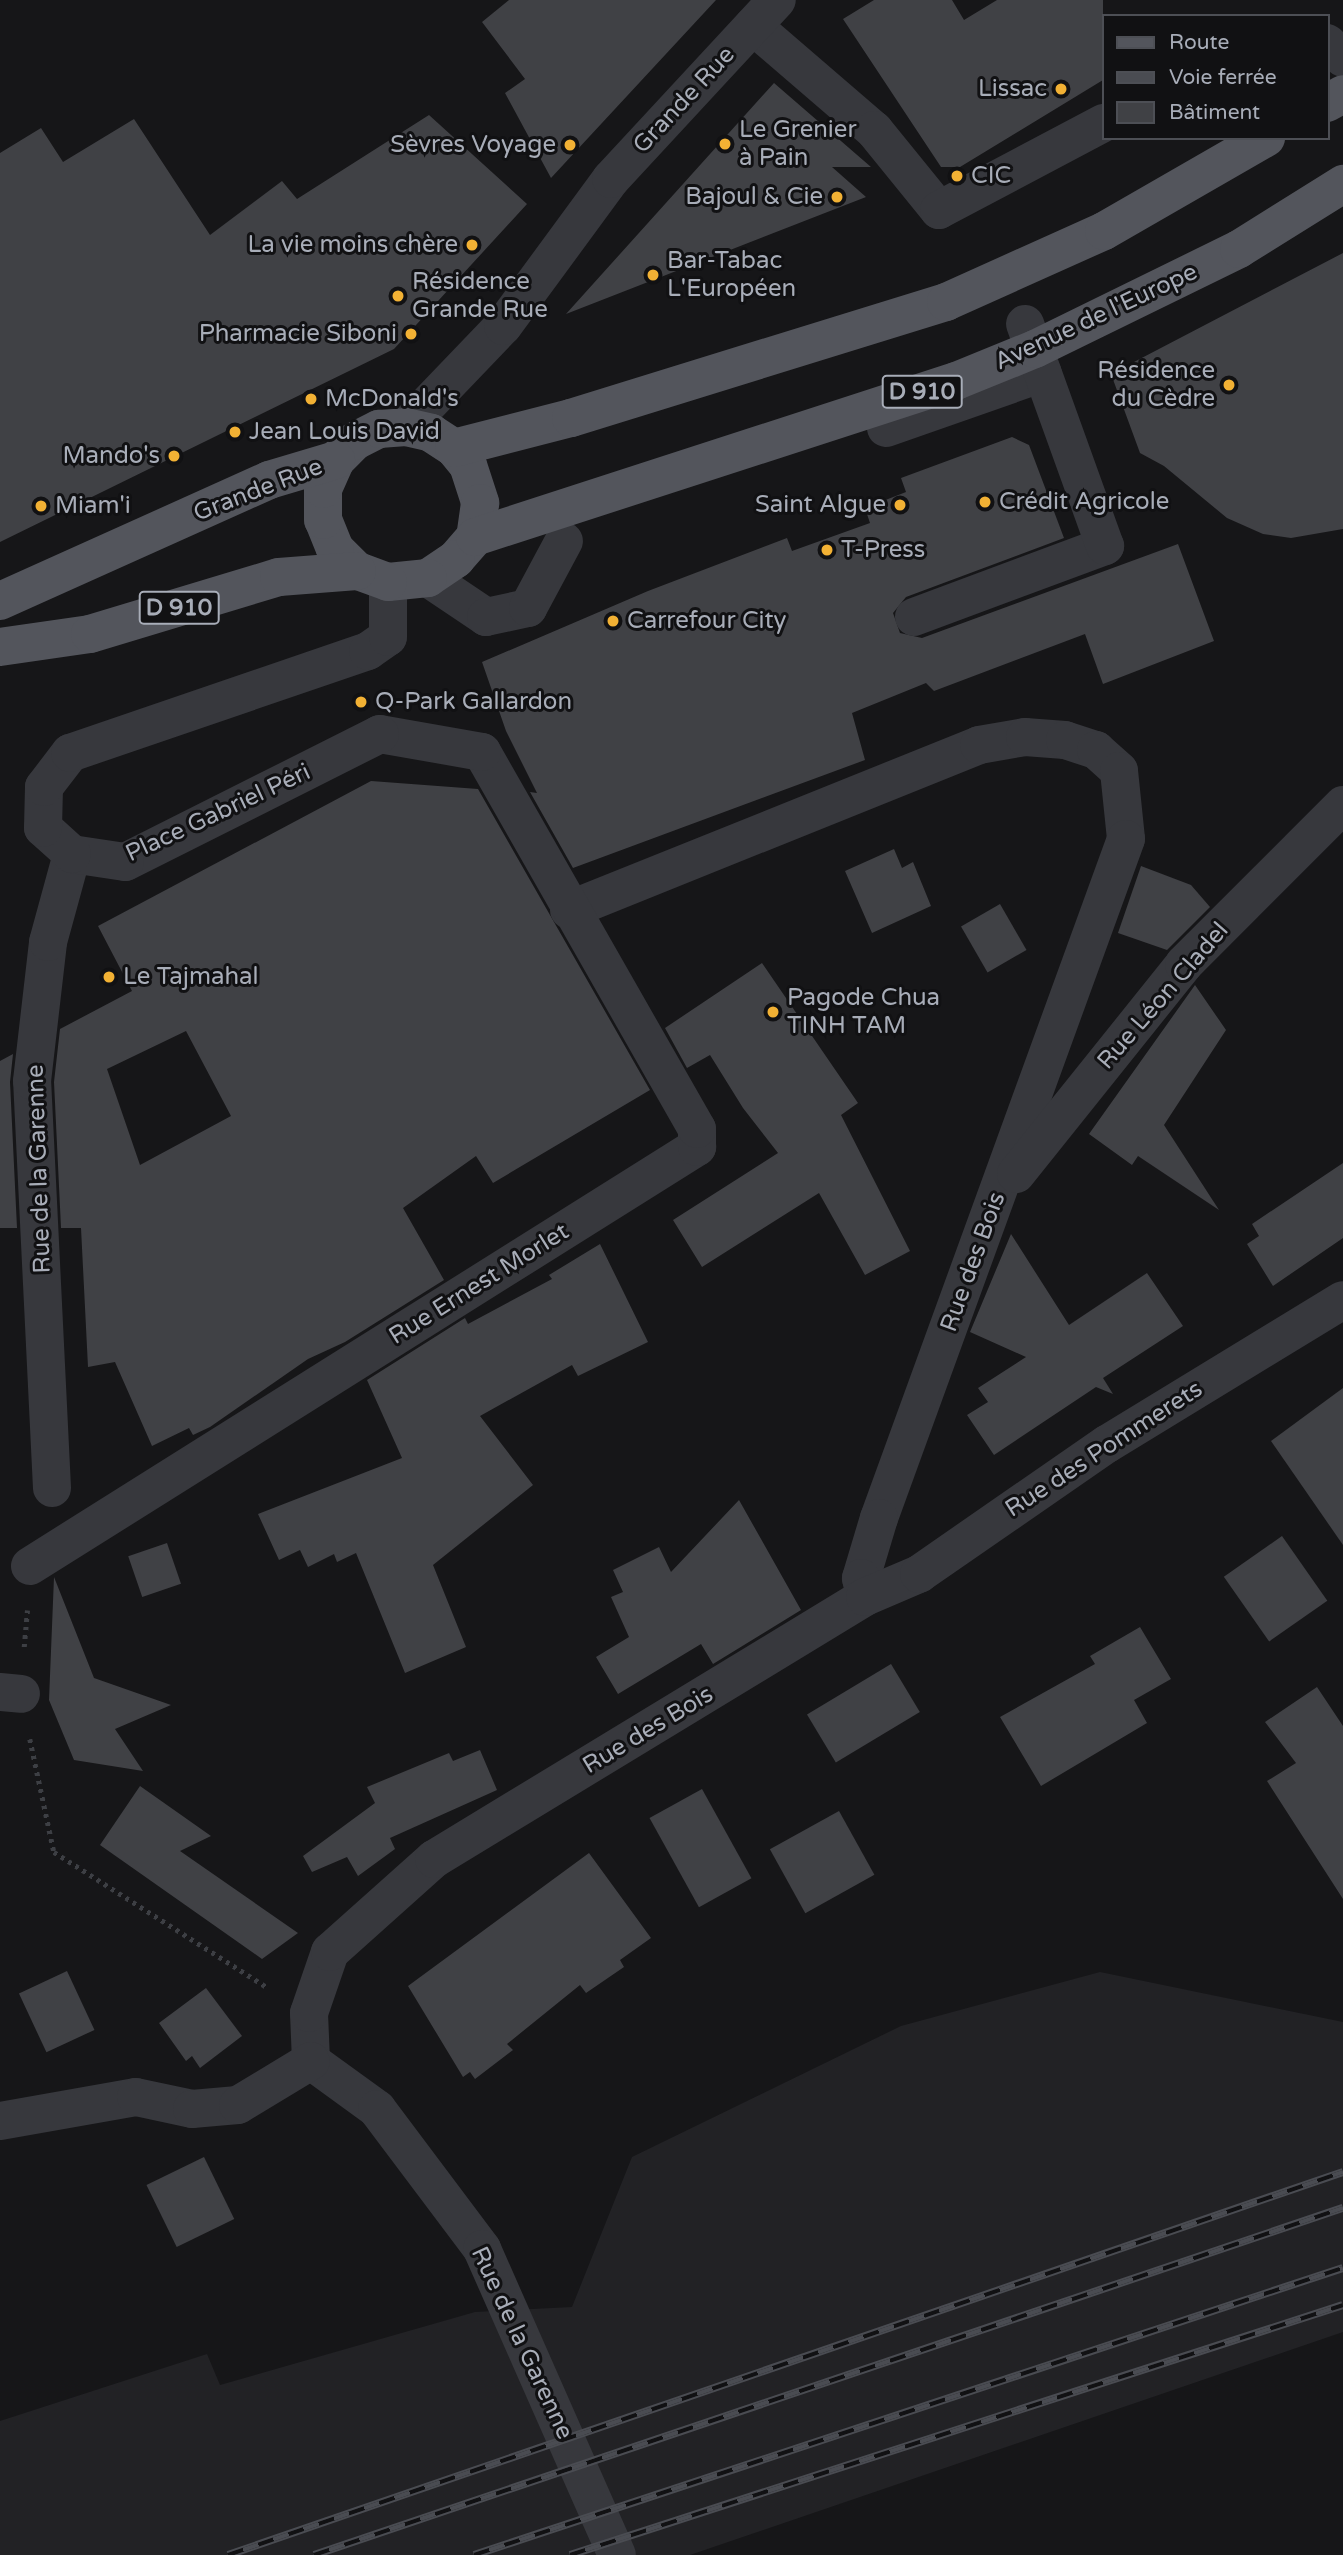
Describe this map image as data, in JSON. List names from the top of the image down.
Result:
{
  "streets": {
    "main road": ["Grande Rue", "Avenue de l'Europe", "D 910"],
    "street": [
      "Place Gabriel Péri",
      "Rue Léon Cladel",
      "Rue de la Garenne",
      "Rue des Bois",
      "Rue Ernest Morlet",
      "Rue des Pommerets"
    ]
  },
  "crossings": [
    ["Grande Rue", "Avenue de l'Europe"],
    ["Grande Rue", "D 910"],
    ["Avenue de l'Europe", "D 910"],
    ["Place Gabriel Péri", "Rue de la Garenne"],
    ["Place Gabriel Péri", "Rue des Bois"],
    ["Place Gabriel Péri", "Rue Ernest Morlet"],
    ["Rue Léon Cladel", "Rue des Bois"],
    ["Rue de la Garenne", "Rue des Bois"],
    ["Rue des Bois", "Rue Ernest Morlet"],
    ["Rue des Bois", "Rue des Pommerets"]
  ],
  "places": [
    "Lissac",
    "Le Grenier à Pain",
    "Sèvres Voyage",
    "CIC",
    "Bajoul & Cie",
    "La vie moins chère",
    "Bar-Tabac L'Européen",
    "Résidence Grande Rue",
    "Pharmacie Siboni",
    "Résidence du Cèdre",
    "McDonald's",
    "Jean Louis David",
    "Mando's",
    "Crédit Agricole",
    "Saint Algue",
    "Miam'i",
    "T-Press",
    "Carrefour City",
    "Q-Park Gallardon",
    "Le Tajmahal",
    "Pagode Chua TINH TAM"
  ],
  "legend": ["Route", "Voie ferrée", "Bâtiment"]
}
